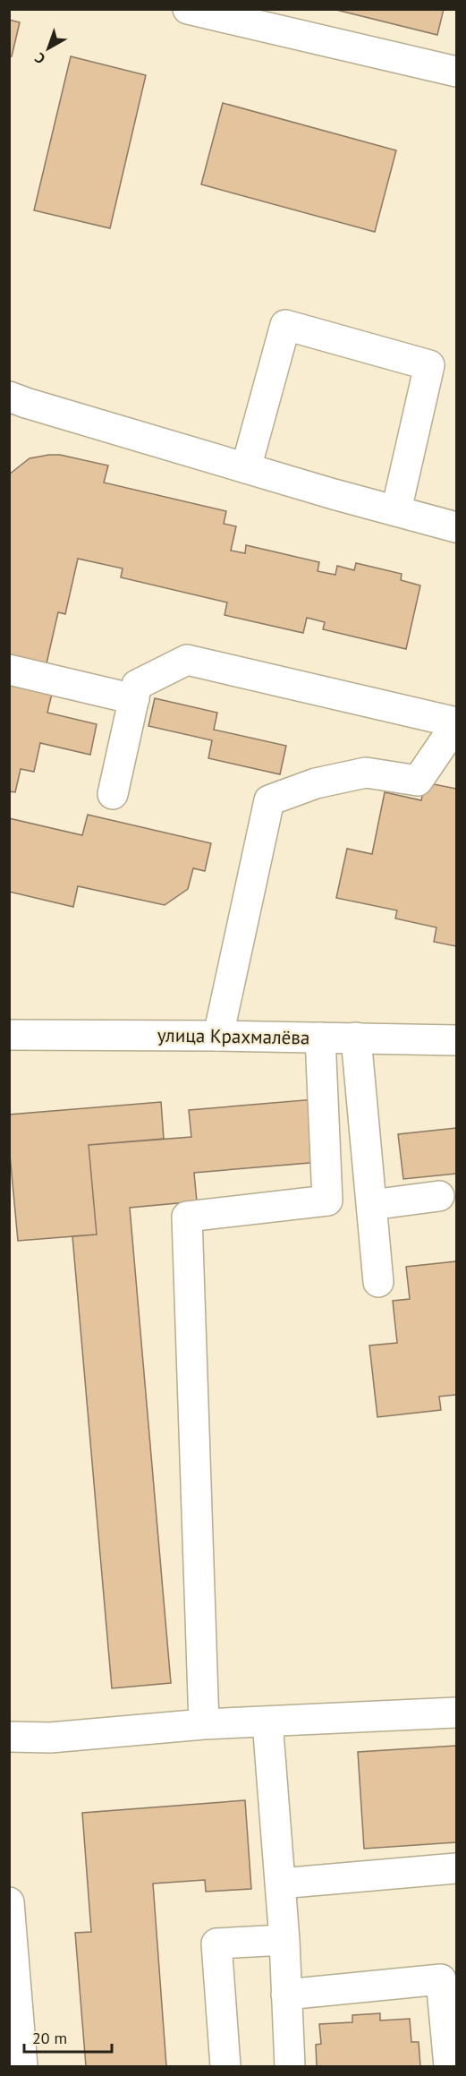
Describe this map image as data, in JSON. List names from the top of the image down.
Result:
{
  "streets": {
    "main road": ["улица Крахмалёва"]
  },
  "scale_bar": "20 m",
  "north": "bottom left"
}
